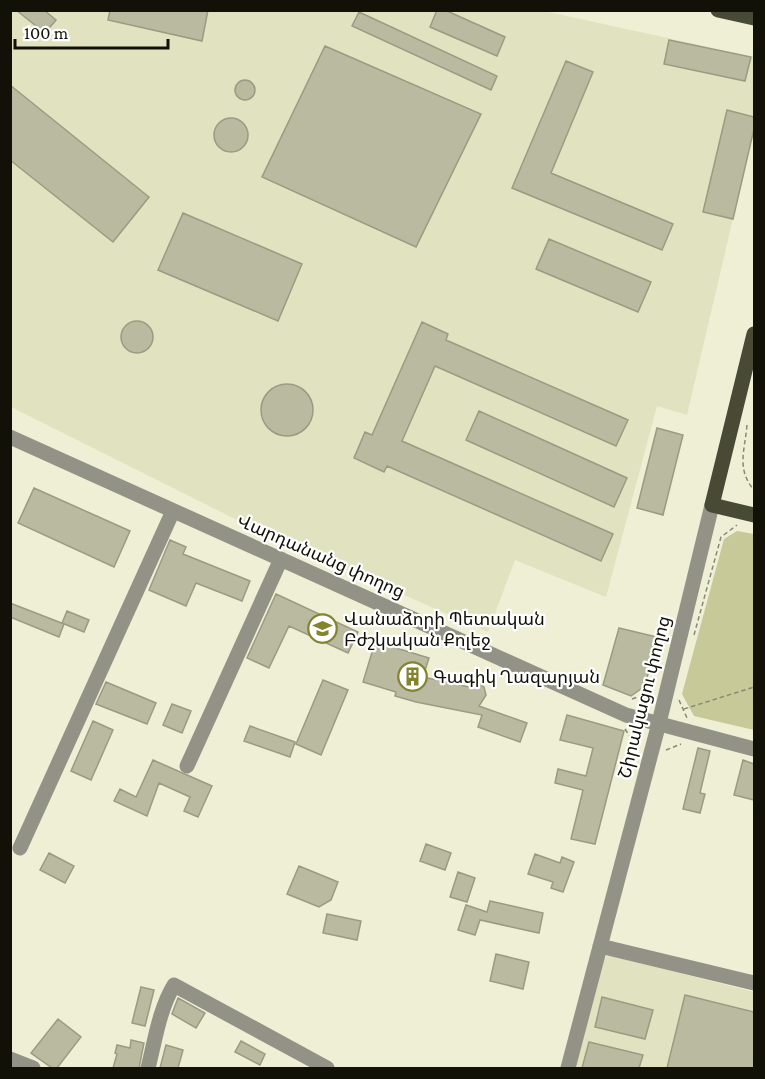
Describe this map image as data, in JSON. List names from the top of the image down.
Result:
{
  "streets": {
    "main road": ["Շիրակացու փողոց"],
    "street": ["Վարդանանց փողոց"]
  },
  "crossings": [
    ["Վարդանանց փողոց", "Շիրակացու փողոց"]
  ],
  "places": {
    "school or university": ["Վանաձորի Պետական Բժշկական Քոլեջ"],
    "building": ["Գագիկ Ղազարյան"]
  },
  "scale_bar": "100 m"
}
